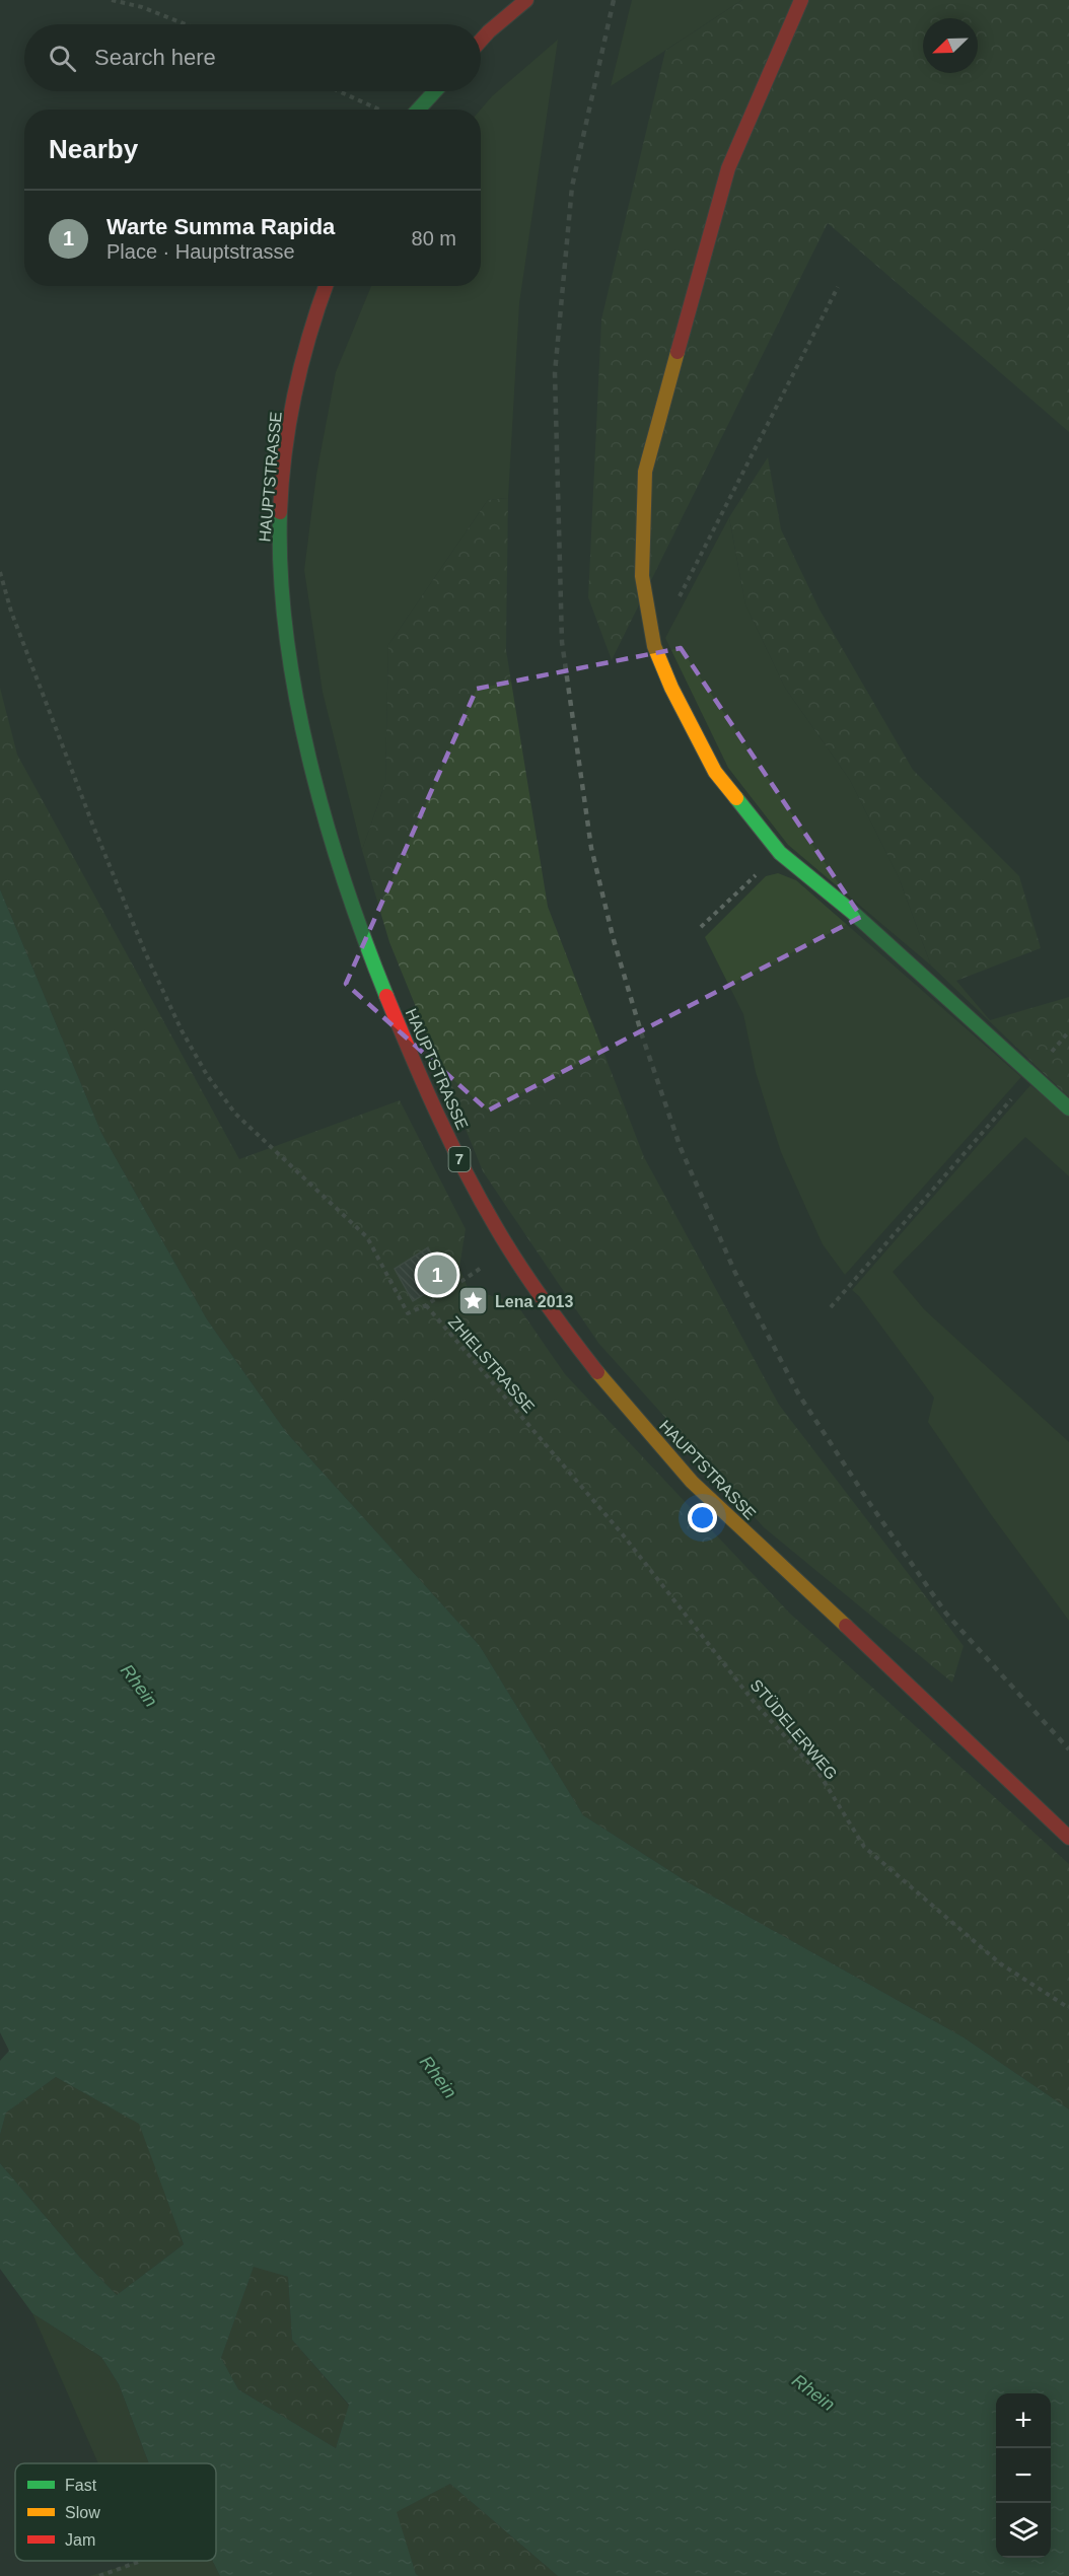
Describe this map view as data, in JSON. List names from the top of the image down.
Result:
{
  "streets": {
    "main road": ["HAUPTSTRASSE", "7"],
    "path": ["ZHIELSTRASSE", "STÜDELERWEG"]
  },
  "crossings": [
    ["HAUPTSTRASSE", "ZHIELSTRASSE"],
    ["ZHIELSTRASSE", "STÜDELERWEG"]
  ],
  "water": ["Rhein"],
  "places": {
    "place": ["Lena 2013"]
  },
  "legend": ["Fast", "Slow", "Jam"],
  "north": "bottom left",
  "page": {
    "search": "Search here",
    "heading": "Nearby",
    "list": [
      {
        "mark": "1",
        "name": "Warte Summa Rapida",
        "note": "Place · Hauptstrasse",
        "value": "80 m"
      }
    ],
    "pins": "1",
    "map_buttons": ["+", "−"]
  }
}
